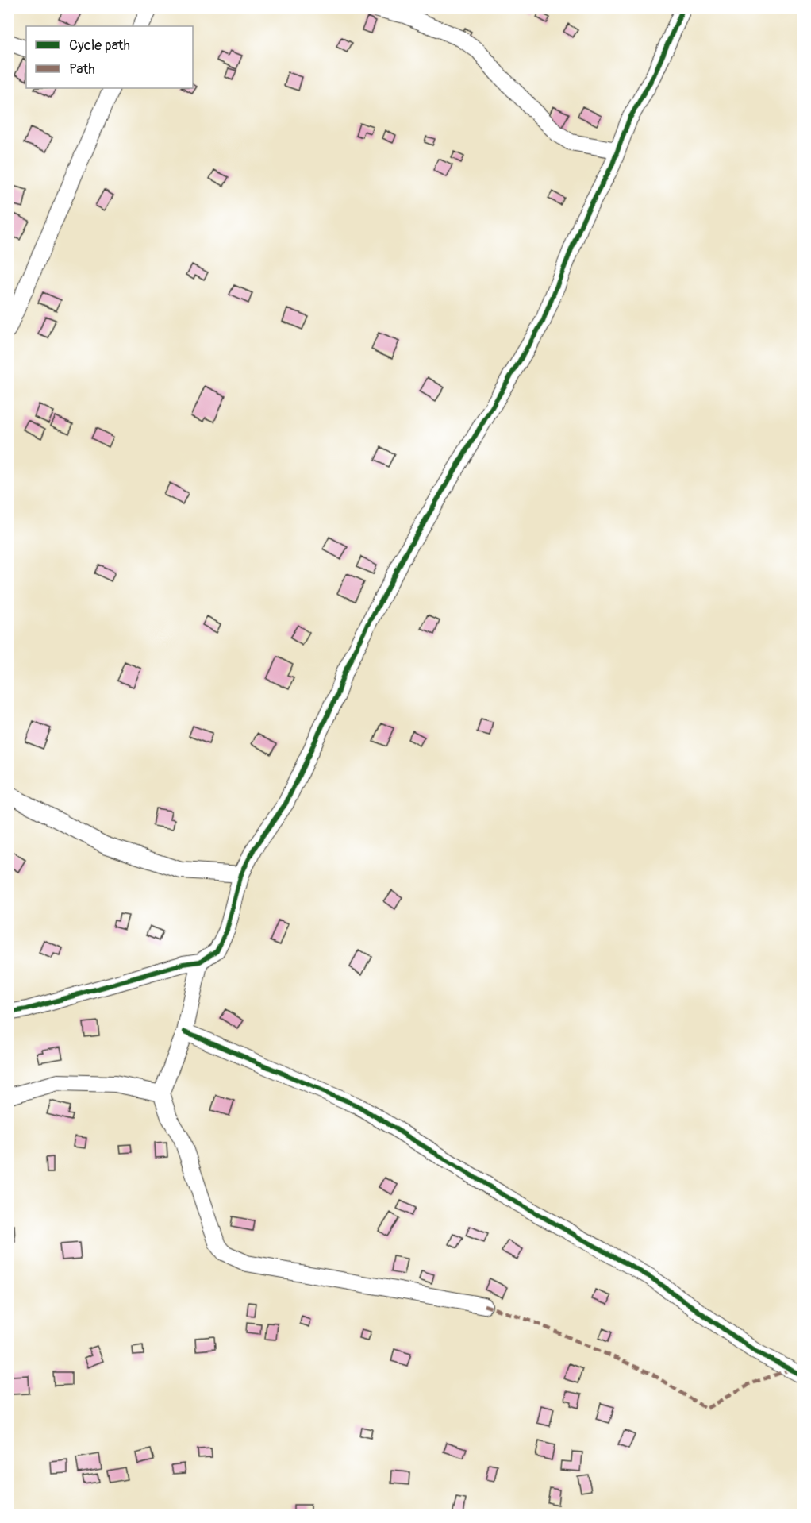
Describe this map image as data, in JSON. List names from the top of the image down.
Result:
{
  "legend": ["Cycle path", "Path"]
}
